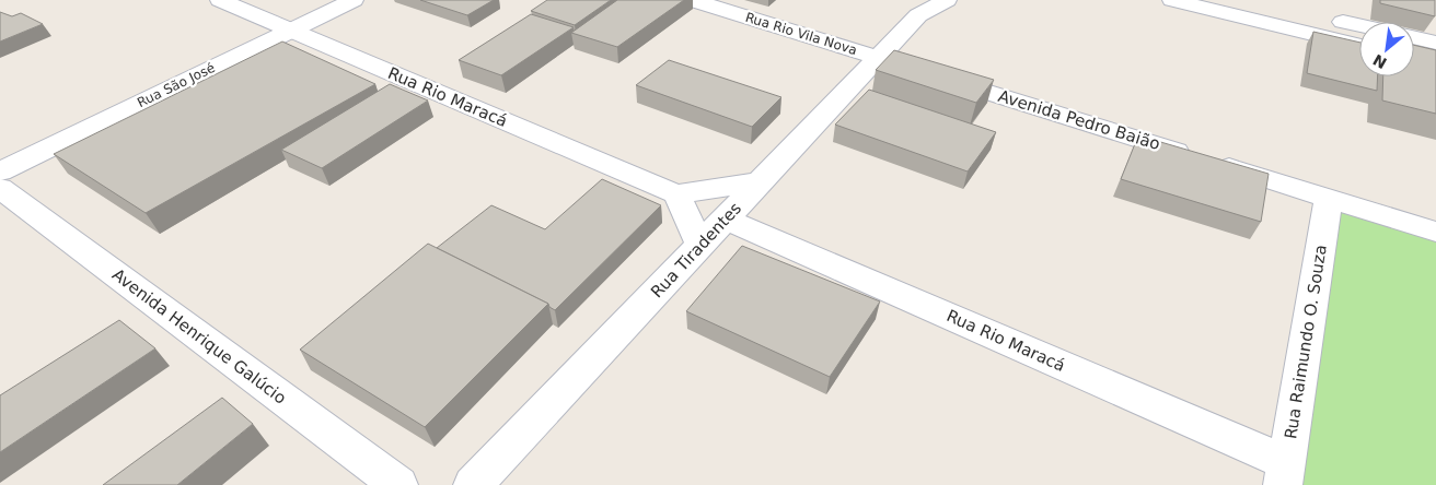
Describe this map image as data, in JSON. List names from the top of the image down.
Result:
{
  "streets": {
    "street": [
      "Rua Rio Vila Nova",
      "Rua São José",
      "Rua Rio Maracá",
      "Avenida Pedro Baião",
      "Rua Tiradentes",
      "Avenida Henrique Galúcio",
      "Rua Raimundo O. Souza"
    ]
  },
  "crossings": [
    ["Rua Rio Vila Nova", "Avenida Pedro Baião"],
    ["Rua Rio Vila Nova", "Rua Tiradentes"],
    ["Rua São José", "Rua Rio Maracá"],
    ["Rua Rio Maracá", "Rua Tiradentes"],
    ["Rua Rio Maracá", "Rua Raimundo O. Souza"],
    ["Avenida Pedro Baião", "Rua Tiradentes"],
    ["Avenida Pedro Baião", "Rua Raimundo O. Souza"]
  ],
  "north": "bottom left"
}
